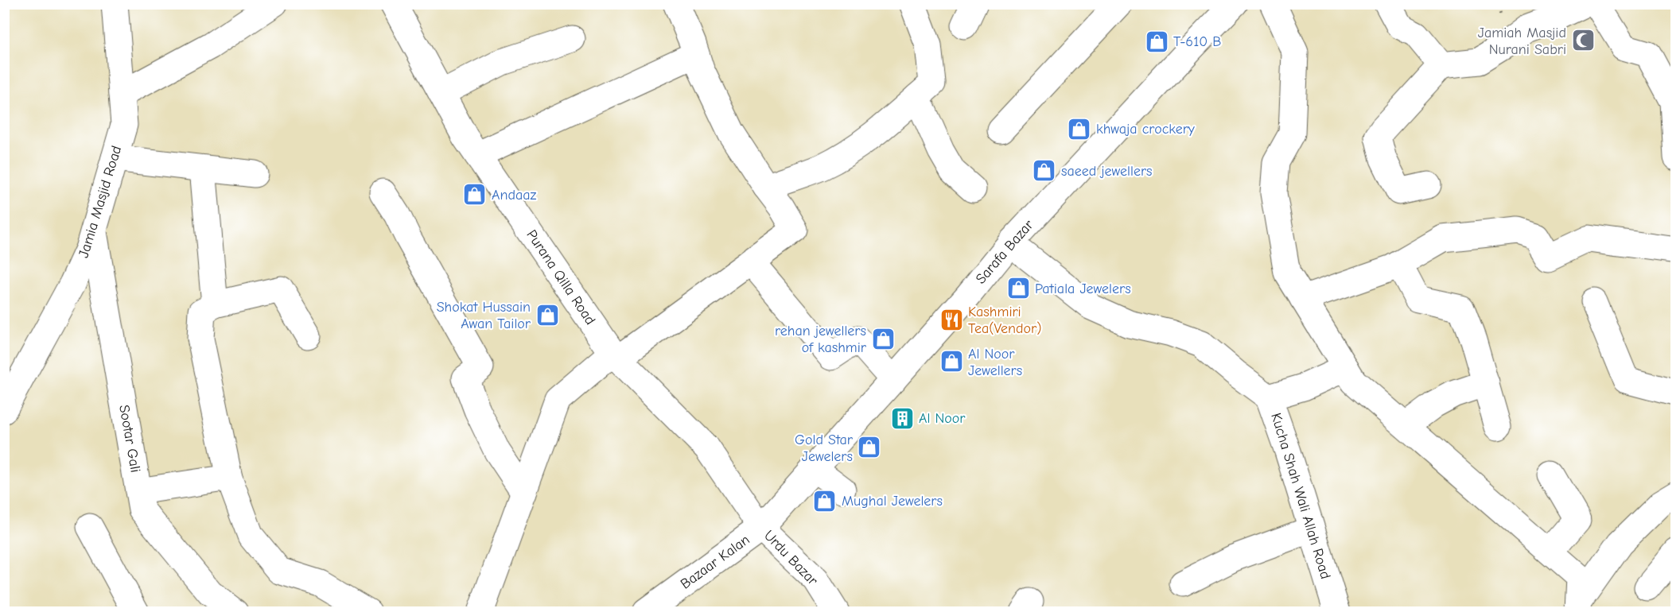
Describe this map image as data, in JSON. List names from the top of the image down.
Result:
{
  "streets": {
    "street": [
      "Jamia Masjid Road",
      "Sarafa Bazar",
      "Purana Qilla Road",
      "Sootar Gali",
      "Kucha Shah Wali Allah Road",
      "Urdu Bazar",
      "Bazaar Kalan"
    ]
  },
  "crossings": [
    ["Jamia Masjid Road", "Sootar Gali"],
    ["Sarafa Bazar", "Purana Qilla Road"],
    ["Sarafa Bazar", "Kucha Shah Wali Allah Road"],
    ["Sarafa Bazar", "Urdu Bazar"],
    ["Sarafa Bazar", "Bazaar Kalan"],
    ["Purana Qilla Road", "Urdu Bazar"],
    ["Purana Qilla Road", "Bazaar Kalan"],
    ["Urdu Bazar", "Bazaar Kalan"]
  ],
  "places": {
    "mosque": ["Jamiah Masjid Nurani Sabri"],
    "shop": [
      "T-610 B",
      "khwaja crockery",
      "saeed jewellers",
      "Andaaz",
      "Patiala Jewelers",
      "Shokat Hussain Awan Tailor",
      "rehan jewellers of kashmir",
      "Al Noor Jewellers",
      "Gold Star Jewelers",
      "Mughal Jewelers"
    ],
    "restaurant": ["Kashmiri Tea(Vendor)"],
    "building": ["Al Noor"]
  }
}
